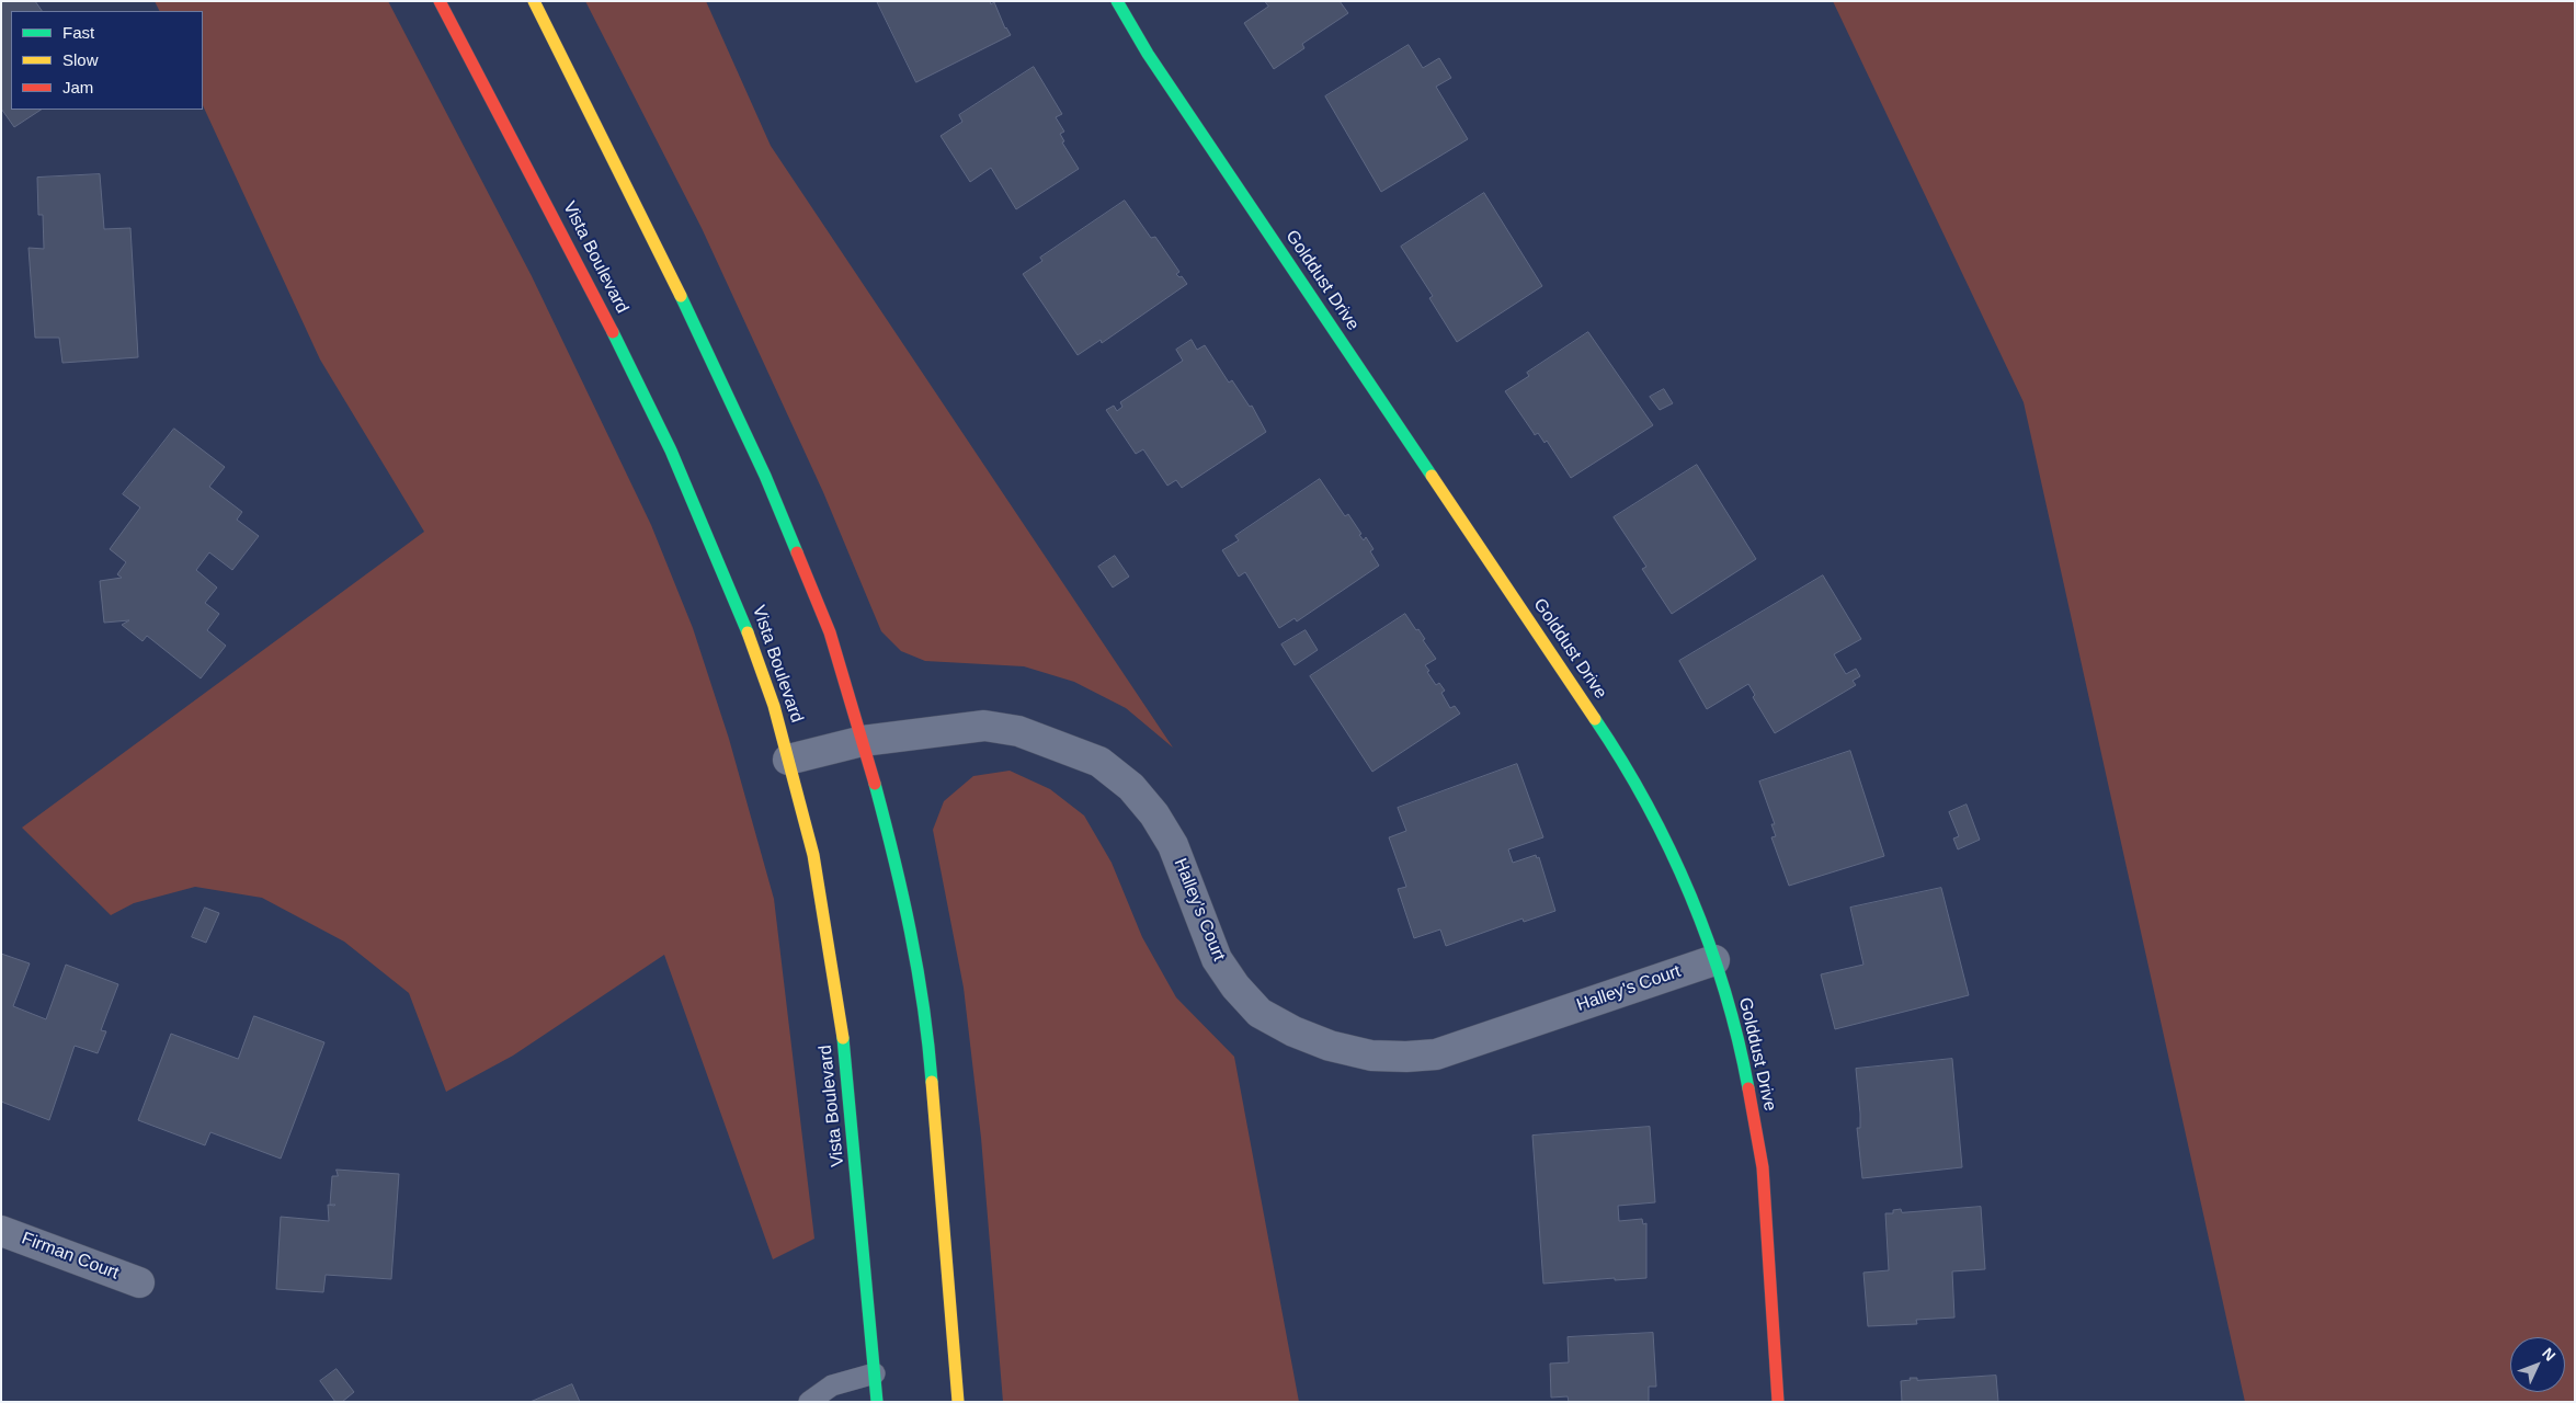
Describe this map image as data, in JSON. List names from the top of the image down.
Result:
{
  "streets": {
    "main road": ["Vista Boulevard", "Golddust Drive"],
    "street": ["Halley's Court", "Firman Court"]
  },
  "crossings": [
    ["Vista Boulevard", "Halley's Court"],
    ["Golddust Drive", "Halley's Court"]
  ],
  "legend": ["Fast", "Slow", "Jam"],
  "north": "top right"
}
